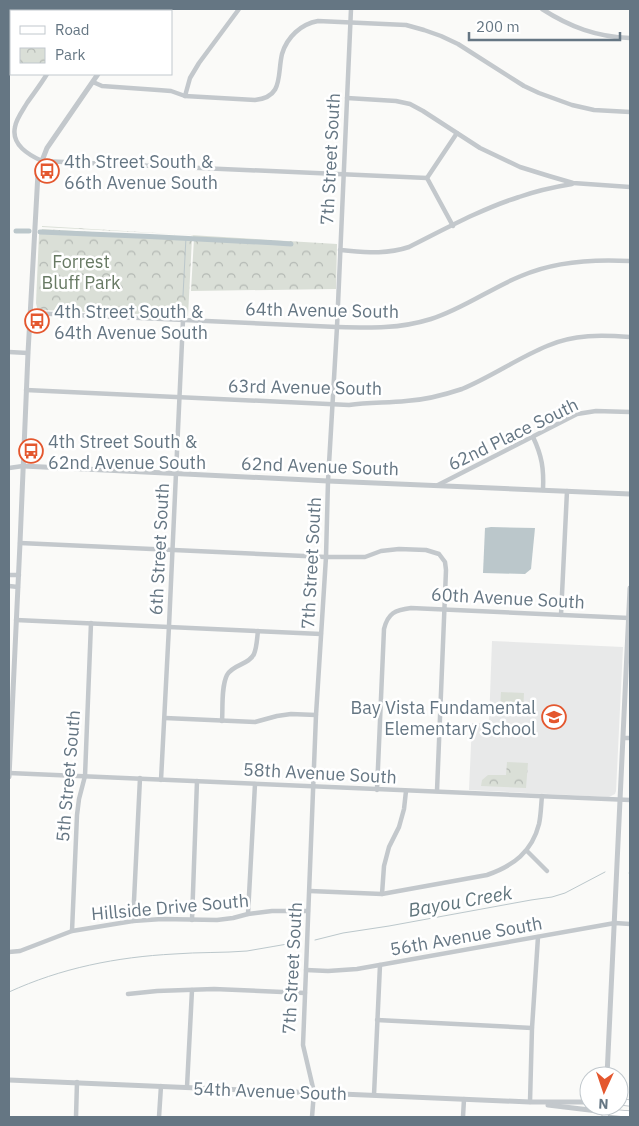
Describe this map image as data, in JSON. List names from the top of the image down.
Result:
{
  "streets": {
    "street": [
      "7th Street South",
      "64th Avenue South",
      "63rd Avenue South",
      "62nd Place South",
      "62nd Avenue South",
      "6th Street South",
      "60th Avenue South",
      "58th Avenue South",
      "5th Street South",
      "Hillside Drive South",
      "56th Avenue South",
      "54th Avenue South"
    ]
  },
  "crossings": [
    ["7th Street South", "64th Avenue South"],
    ["7th Street South", "63rd Avenue South"],
    ["7th Street South", "62nd Avenue South"],
    ["7th Street South", "58th Avenue South"],
    ["7th Street South", "Hillside Drive South"],
    ["7th Street South", "56th Avenue South"],
    ["7th Street South", "54th Avenue South"],
    ["64th Avenue South", "6th Street South"],
    ["63rd Avenue South", "6th Street South"],
    ["62nd Place South", "62nd Avenue South"],
    ["62nd Avenue South", "6th Street South"],
    ["6th Street South", "58th Avenue South"],
    ["60th Avenue South", "58th Avenue South"],
    ["58th Avenue South", "5th Street South"],
    ["5th Street South", "Hillside Drive South"]
  ],
  "water": ["Bayou Creek"],
  "parks": ["Forrest Bluff Park"],
  "places": {
    "bus stop": ["4th Street South & 66th Avenue South", "4th Street South & 64th Avenue South", "4th Street South & 62nd Avenue South"],
    "school or university": ["Bay Vista Fundamental Elementary School"]
  },
  "legend": ["Road", "Park"],
  "scale_bar": "200 m",
  "north": "bottom"
}
